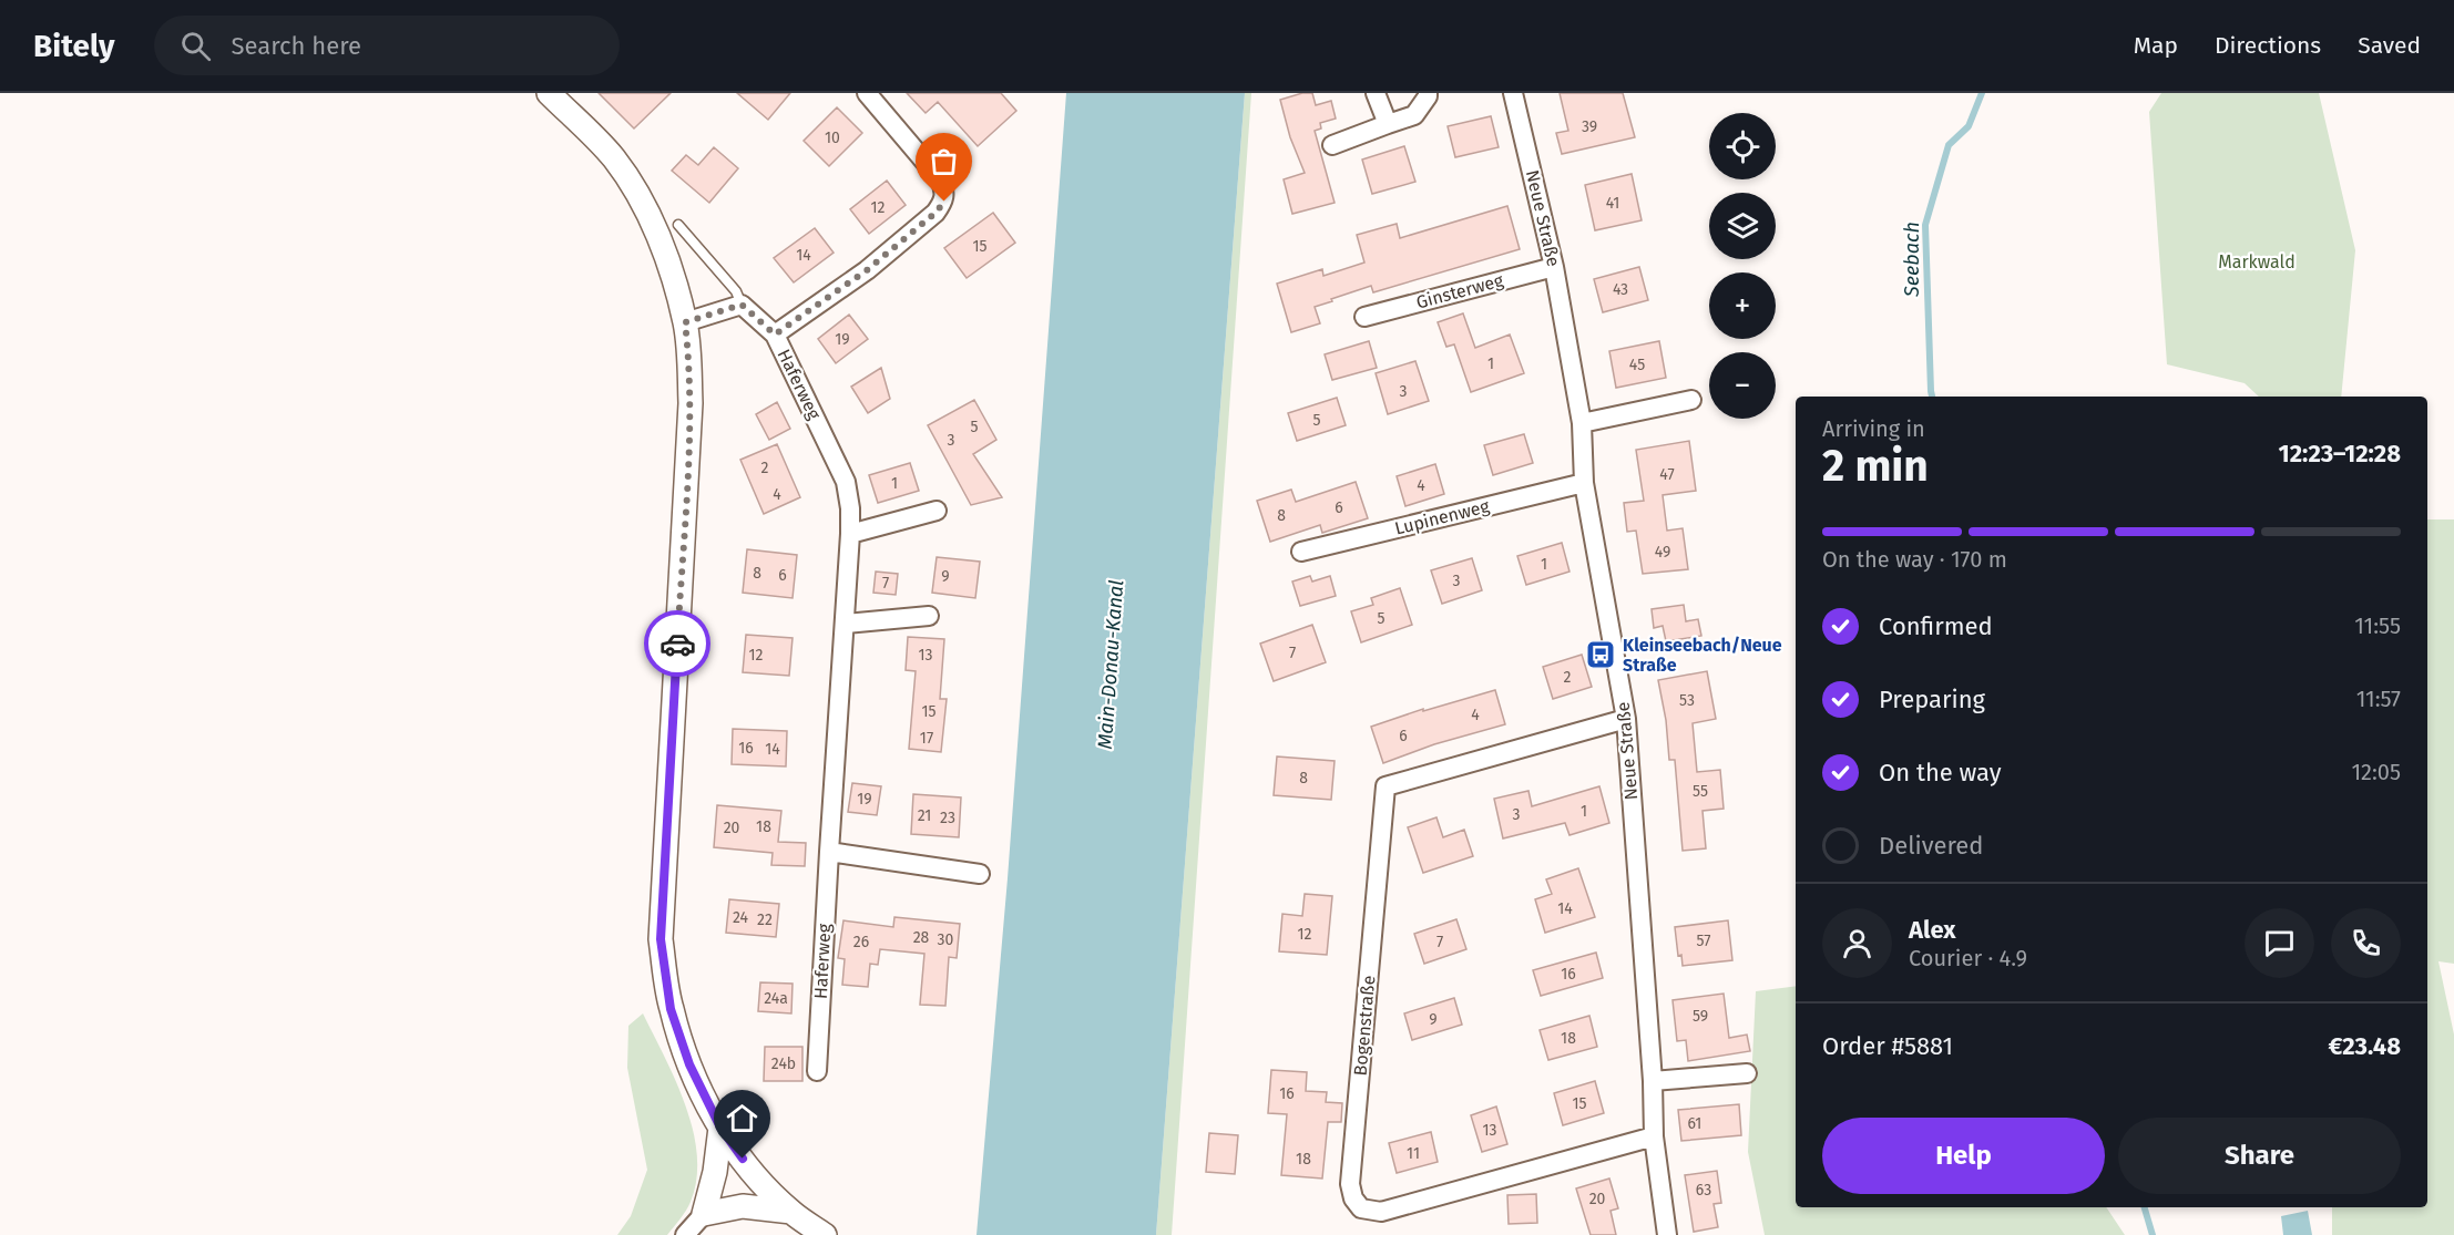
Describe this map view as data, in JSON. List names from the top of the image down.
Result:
{
  "streets": {
    "street": [
      "Neue Straße",
      "Ginsterweg",
      "Haferweg",
      "Lupinenweg",
      "Bogenstraße"
    ]
  },
  "crossings": [
    ["Neue Straße", "Ginsterweg"],
    ["Neue Straße", "Lupinenweg"],
    ["Neue Straße", "Bogenstraße"]
  ],
  "water": ["Seebach", "Main-Donau-Kanal"],
  "parks": ["Markwald"],
  "places": {
    "bus stop": ["Kleinseebach/Neue Straße"]
  },
  "house_numbers": [
    "39",
    "10",
    "41",
    "12",
    "15",
    "14",
    "43",
    "19",
    "1",
    "45",
    "3",
    "5",
    "5",
    "3",
    "2",
    "47",
    "1",
    "4",
    "4",
    "6",
    "8",
    "49",
    "1",
    "8",
    "6",
    "9",
    "3",
    "7",
    "5",
    "7",
    "12",
    "13",
    "2",
    "53",
    "15",
    "4",
    "6",
    "17",
    "16",
    "14",
    "8",
    "55",
    "19",
    "1",
    "3",
    "21",
    "23",
    "18",
    "20",
    "14",
    "24",
    "22",
    "12",
    "28",
    "30",
    "57",
    "26",
    "7",
    "16",
    "24a",
    "59",
    "9",
    "18",
    "24b",
    "16",
    "15",
    "61",
    "13",
    "11",
    "18",
    "63",
    "20"
  ],
  "page": {
    "header": "Bitely",
    "search": "Search here",
    "nav": ["Map", "Directions", "Saved"],
    "map_buttons": ["+", "−"],
    "heading": ["2 min", "Arriving in", "12:23–12:28"],
    "panel": [
      "Alex",
      "Courier · 4.9",
      "Order #5881",
      "€23.48"
    ],
    "bar": "On the way · 170 m",
    "list": [
      ["Confirmed", "11:55"],
      ["Preparing", "11:57"],
      ["On the way", "12:05"],
      "Delivered"
    ],
    "buttons": ["Help", "Share"]
  }
}
